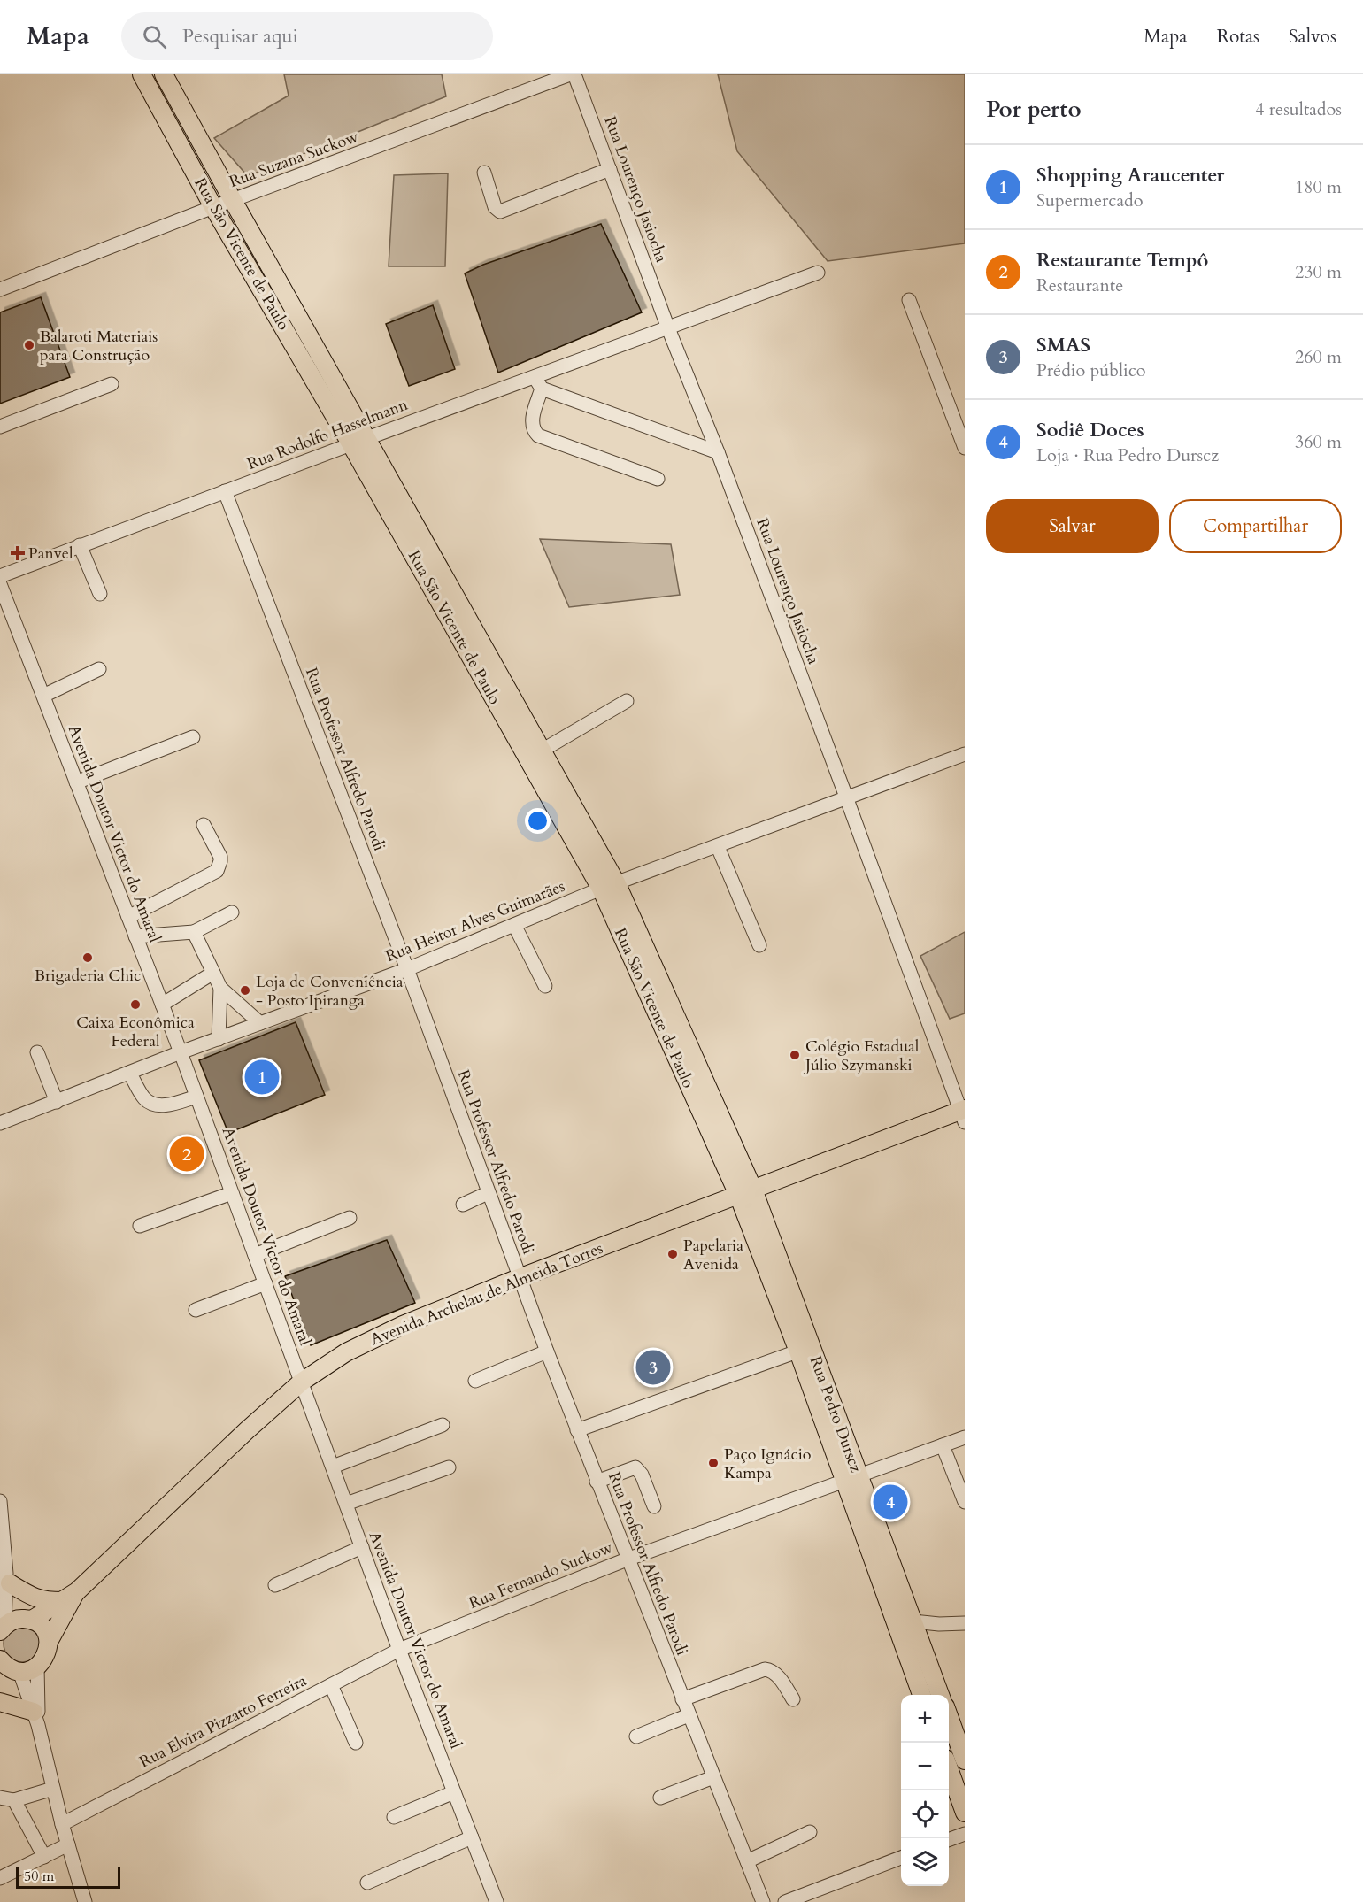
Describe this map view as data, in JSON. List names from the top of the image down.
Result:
{
  "streets": {
    "main road": ["Rua São Vicente de Paulo", "Avenida Archelau de Almeida Torres", "Rua Pedro Durscz"],
    "street": [
      "Rua Suzana Suckow",
      "Rua Lourenço Jasiocha",
      "Rua Rodolfo Hasselmann",
      "Rua Professor Alfredo Parodi",
      "Avenida Doutor Victor do Amaral",
      "Rua Heitor Alves Guimarães",
      "Rua Fernando Suckow",
      "Rua Elvira Pizzatto Ferreira"
    ]
  },
  "crossings": [
    ["Rua Suzana Suckow", "Rua São Vicente de Paulo"],
    ["Rua Lourenço Jasiocha", "Rua Rodolfo Hasselmann"],
    ["Rua Lourenço Jasiocha", "Rua Heitor Alves Guimarães"],
    ["Rua Lourenço Jasiocha", "Avenida Archelau de Almeida Torres"],
    ["Rua São Vicente de Paulo", "Rua Rodolfo Hasselmann"],
    ["Rua São Vicente de Paulo", "Rua Heitor Alves Guimarães"],
    ["Rua São Vicente de Paulo", "Avenida Archelau de Almeida Torres"],
    ["Rua São Vicente de Paulo", "Rua Pedro Durscz"],
    ["Rua Rodolfo Hasselmann", "Rua Professor Alfredo Parodi"],
    ["Rua Professor Alfredo Parodi", "Rua Heitor Alves Guimarães"],
    ["Rua Professor Alfredo Parodi", "Avenida Archelau de Almeida Torres"],
    ["Rua Professor Alfredo Parodi", "Rua Fernando Suckow"],
    ["Avenida Doutor Victor do Amaral", "Rua Heitor Alves Guimarães"],
    ["Avenida Doutor Victor do Amaral", "Avenida Archelau de Almeida Torres"],
    ["Avenida Doutor Victor do Amaral", "Rua Fernando Suckow"],
    ["Avenida Doutor Victor do Amaral", "Rua Elvira Pizzatto Ferreira"],
    ["Avenida Archelau de Almeida Torres", "Rua Pedro Durscz"],
    ["Rua Pedro Durscz", "Rua Fernando Suckow"],
    ["Rua Fernando Suckow", "Rua Elvira Pizzatto Ferreira"]
  ],
  "places": {
    "other": [
      "Balaroti Materiais para Construção",
      "Brigaderia Chic",
      "Loja de Conveniência - Posto Ipiranga",
      "Caixa Econômica Federal",
      "Colégio Estadual Júlio Szymanski",
      "Papelaria Avenida",
      "Paço Ignácio Kampa"
    ],
    "health": ["Panvel"]
  },
  "scale_bar": "50 m",
  "page": {
    "header": "Mapa",
    "search": "Pesquisar aqui",
    "nav": ["Mapa", "Rotas", "Salvos"],
    "heading": ["Por perto", "4 resultados"],
    "list": [
      {
        "mark": "1",
        "name": "Shopping Araucenter",
        "note": "Supermercado",
        "value": "180 m"
      },
      {
        "mark": "2",
        "name": "Restaurante Tempô",
        "note": "Restaurante",
        "value": "230 m"
      },
      {
        "mark": "3",
        "name": "SMAS",
        "note": "Prédio público",
        "value": "260 m"
      },
      {
        "mark": "4",
        "name": "Sodiê Doces",
        "note": "Loja · Rua Pedro Durscz",
        "value": "360 m"
      }
    ],
    "buttons": ["Salvar", "Compartilhar"],
    "pins": [
      "1",
      "2",
      "3",
      "4"
    ],
    "map_buttons": ["+", "−"],
    "scale": "50 m"
  }
}
